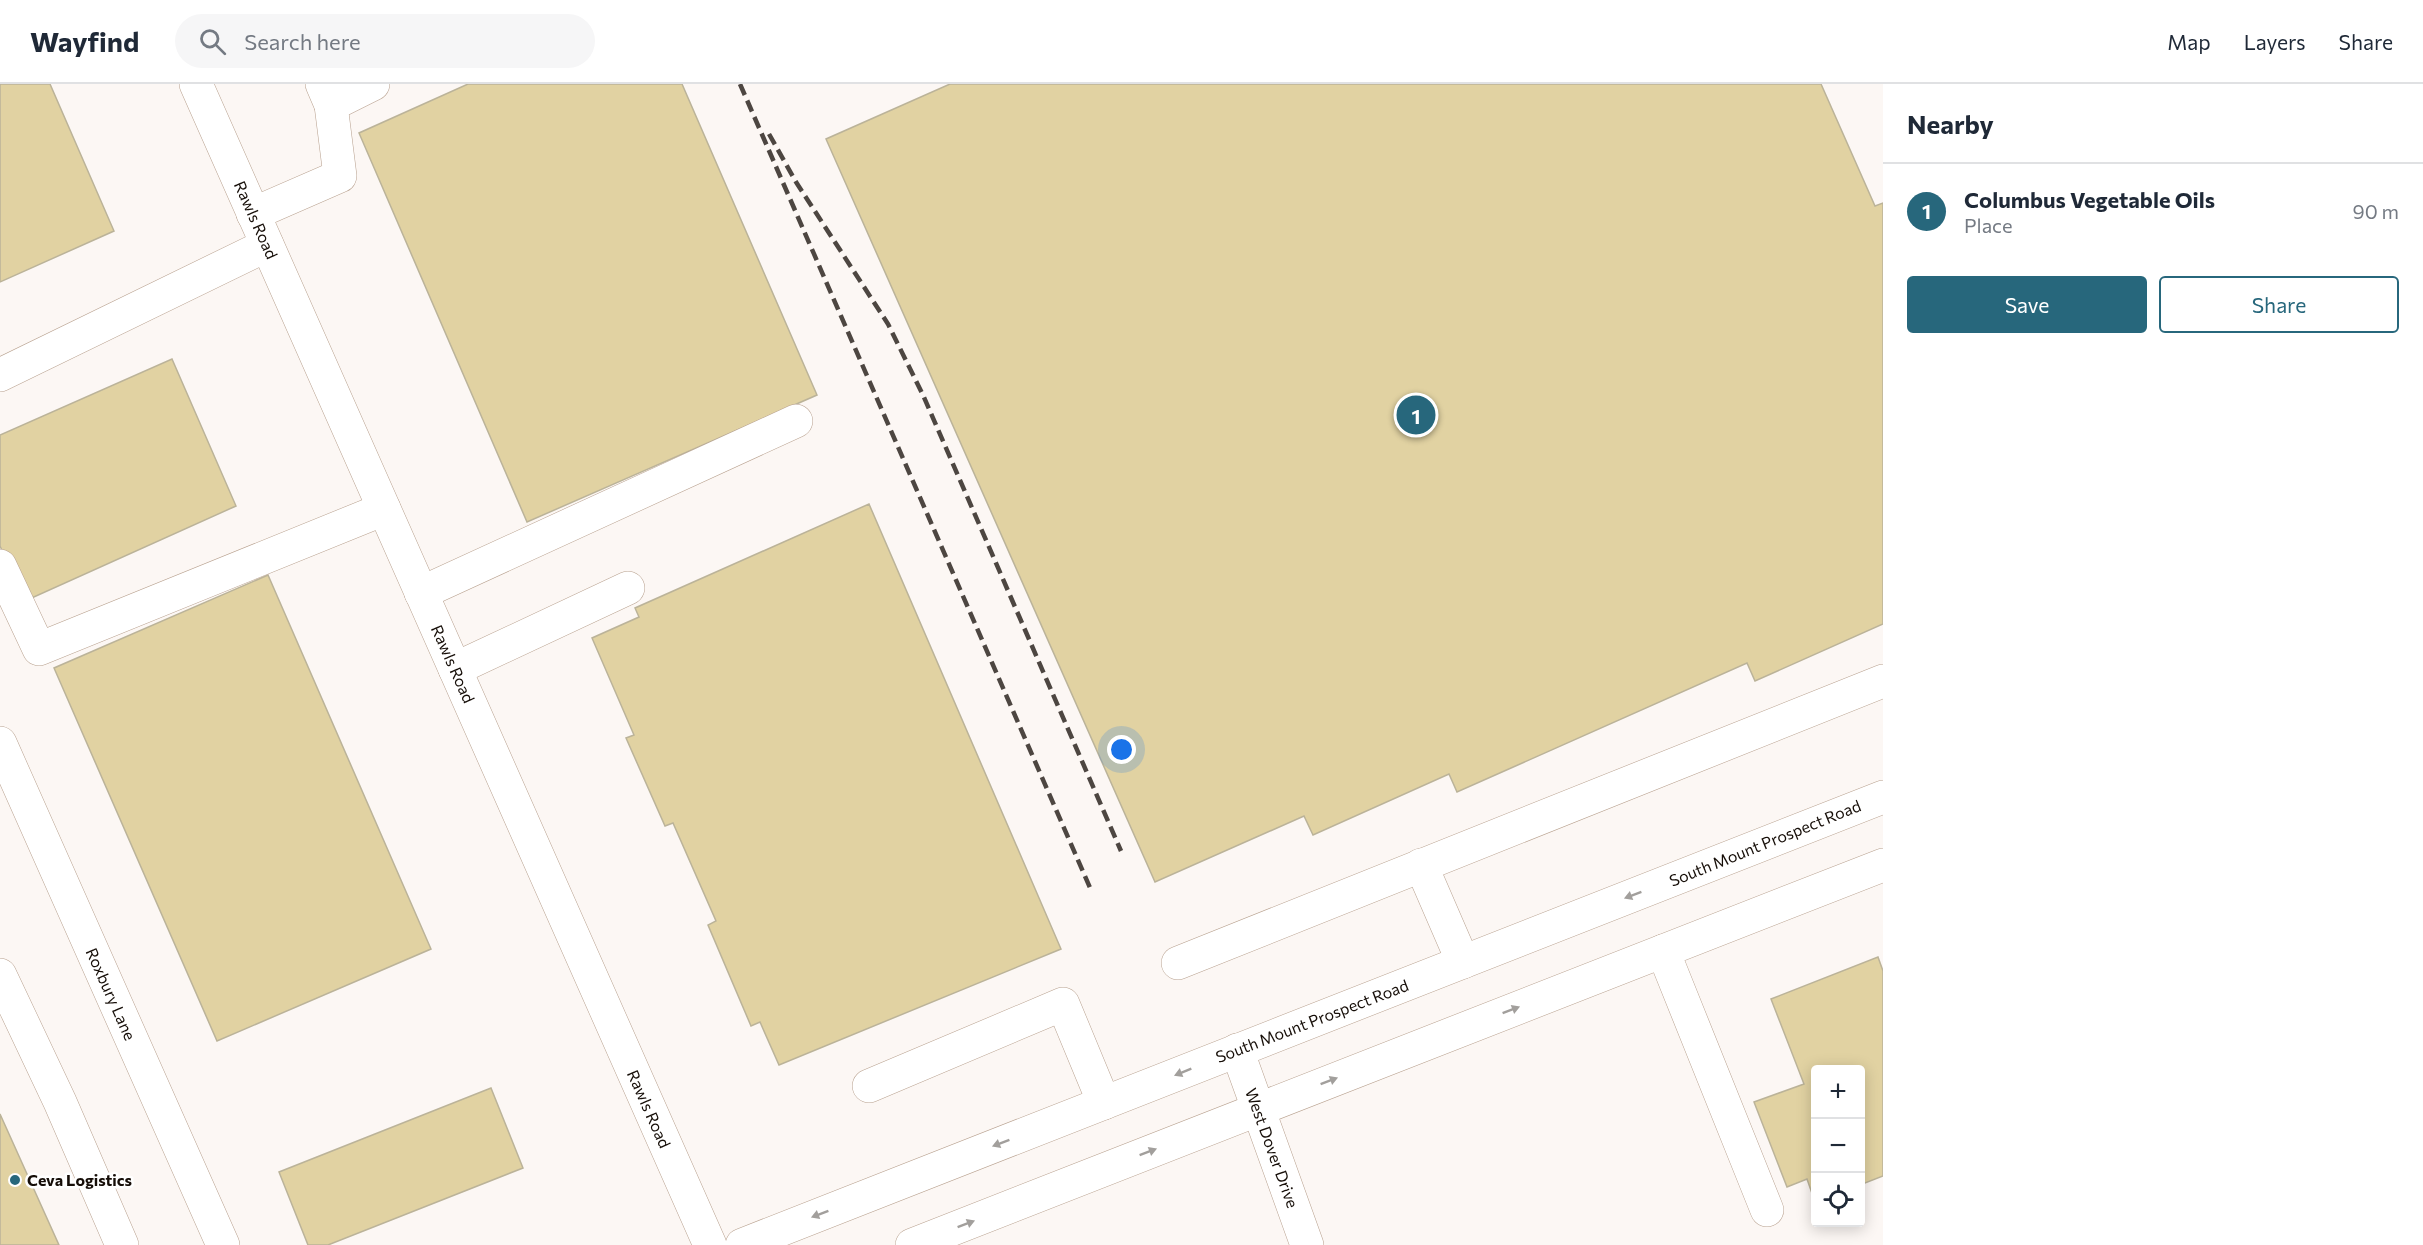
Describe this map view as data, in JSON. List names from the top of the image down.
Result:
{
  "streets": {
    "main road": [
      "Rawls Road",
      "South Mount Prospect Road",
      "Roxbury Lane",
      "West Dover Drive"
    ]
  },
  "crossings": [
    ["South Mount Prospect Road", "West Dover Drive"]
  ],
  "places": ["Ceva Logistics"],
  "page": {
    "header": "Wayfind",
    "search": "Search here",
    "nav": ["Map", "Layers", "Share"],
    "heading": "Nearby",
    "list": [
      {
        "mark": "1",
        "name": "Columbus Vegetable Oils",
        "note": "Place",
        "value": "90 m"
      }
    ],
    "buttons": ["Save", "Share"],
    "pins": "1",
    "map_buttons": ["+", "−"]
  }
}
